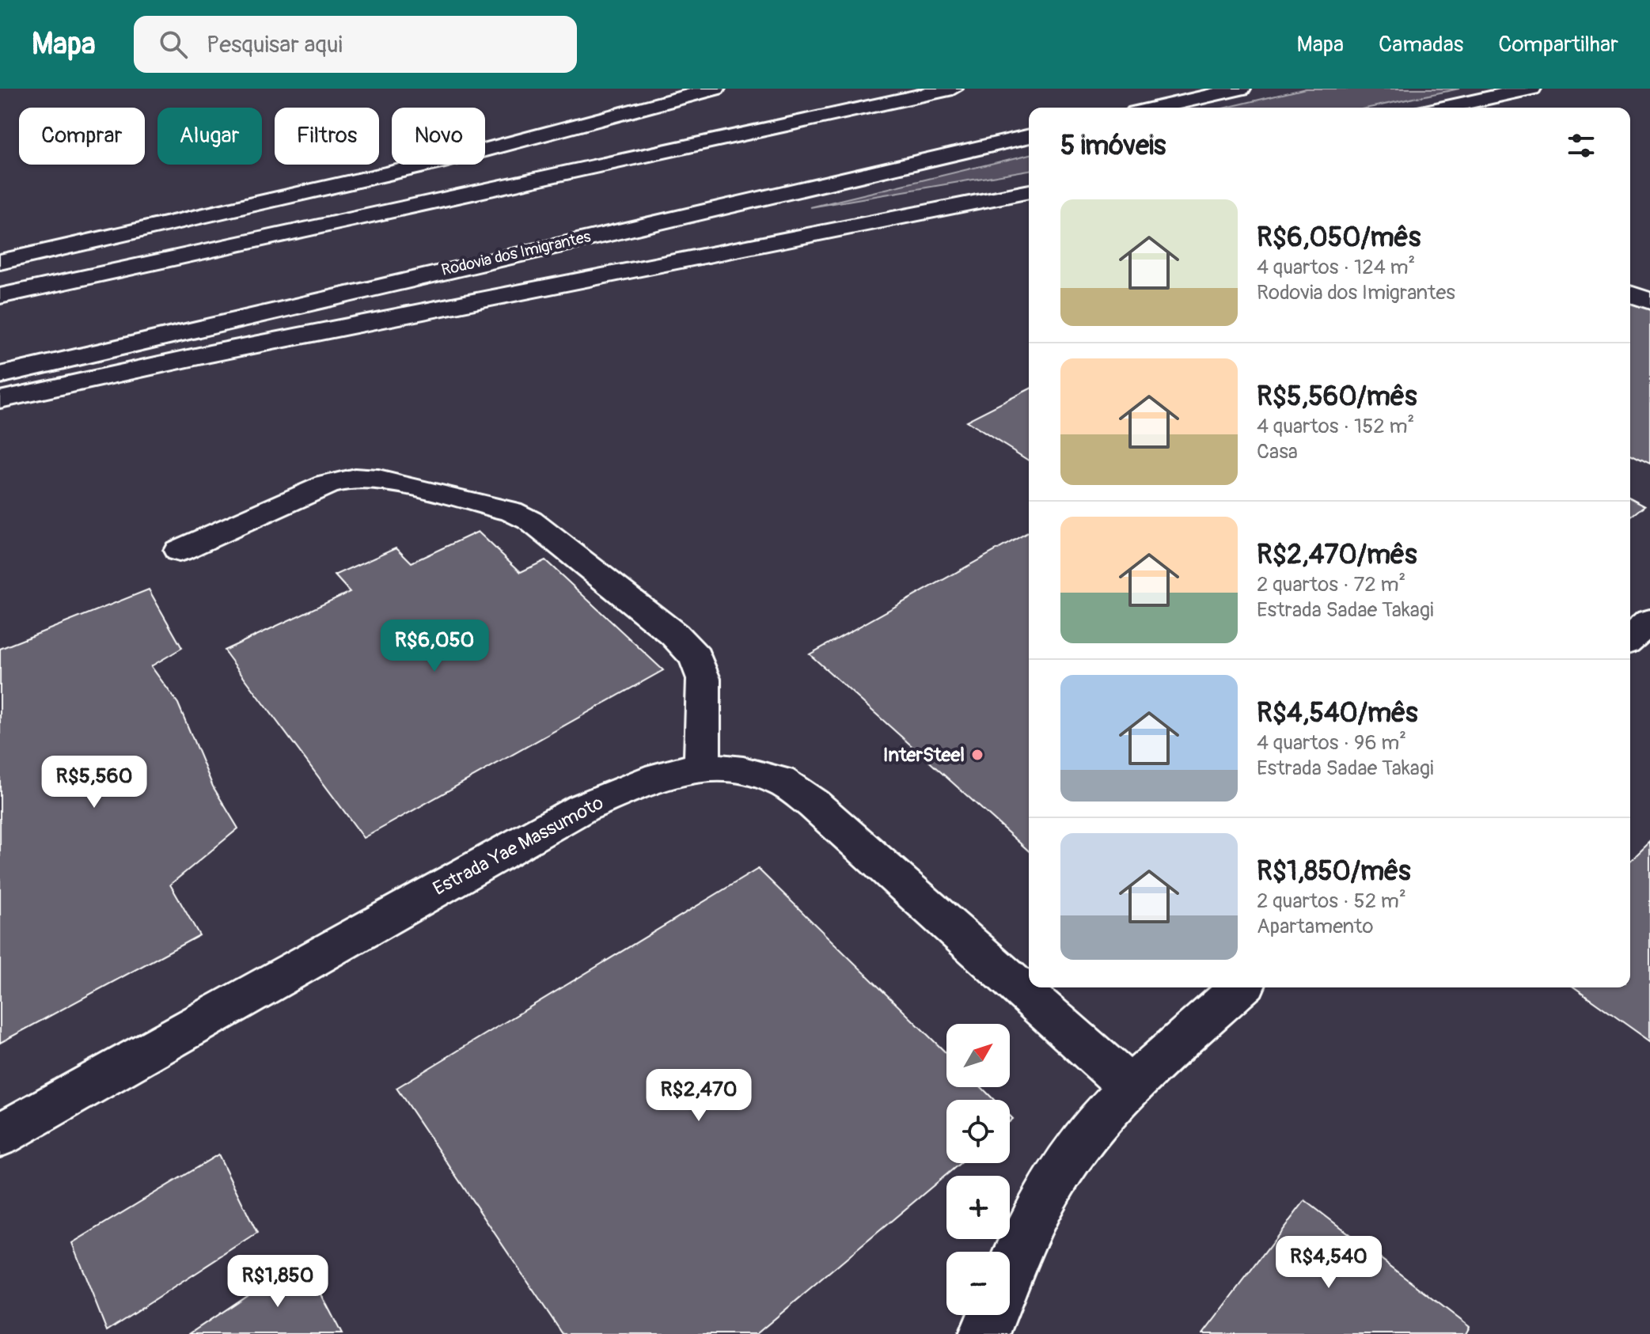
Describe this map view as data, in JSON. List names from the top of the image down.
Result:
{
  "streets": {
    "main road": ["Rodovia dos Imigrantes", "Estrada Yae Massumoto"]
  },
  "places": ["InterSteel"],
  "north": "top right",
  "page": {
    "header": "Mapa",
    "search": "Pesquisar aqui",
    "nav": ["Mapa", "Camadas", "Compartilhar"],
    "chip": [
      "Comprar",
      "Alugar",
      "Filtros",
      "Novo"
    ],
    "heading": "5 imóveis",
    "list": [
      {
        "name": "R$6,050/mês",
        "note": "4 quartos · 124 m² · Rodovia dos Imigrantes"
      },
      {
        "name": "R$5,560/mês",
        "note": "4 quartos · 152 m² · Casa"
      },
      {
        "name": "R$2,470/mês",
        "note": "2 quartos · 72 m² · Estrada Sadae Takagi"
      },
      {
        "name": "R$4,540/mês",
        "note": "4 quartos · 96 m² · Estrada Sadae Takagi"
      },
      {
        "name": "R$1,850/mês",
        "note": "2 quartos · 52 m² · Apartamento"
      }
    ],
    "price": [
      "R$6,050",
      "R$5,560",
      "R$2,470",
      "R$4,540",
      "R$1,850"
    ],
    "map_buttons": ["+", "−"]
  }
}
